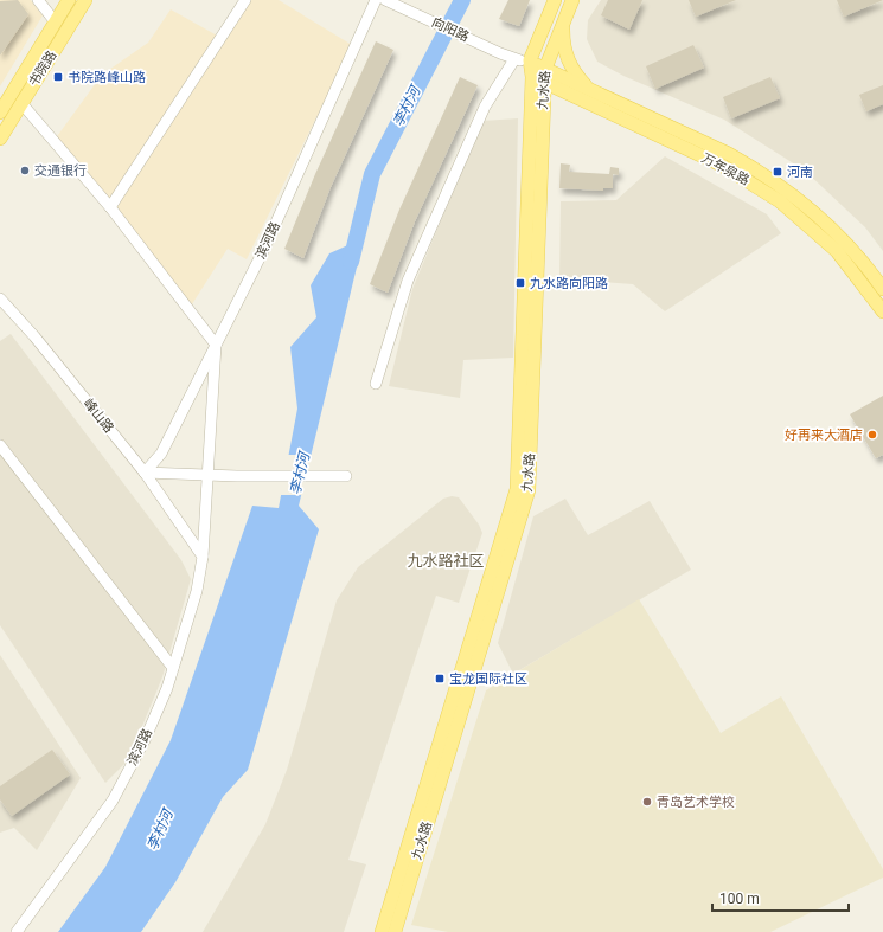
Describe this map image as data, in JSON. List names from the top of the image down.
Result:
{
  "streets": {
    "main road": ["书院路", "九水路", "万年泉路"],
    "street": ["向阳路", "滨河路", "峰山路"]
  },
  "crossings": [
    ["向阳路", "九水路"],
    ["向阳路", "万年泉路"],
    ["九水路", "万年泉路"],
    ["滨河路", "峰山路"]
  ],
  "districts": ["九水路社区"],
  "water": ["李村河"],
  "places": {
    "transit": [
      "书院路峰山路",
      "河南",
      "九水路向阳路",
      "宝龙国际社区"
    ],
    "other": ["交通银行", "好再来大酒店", "青岛艺术学校"]
  },
  "scale_bar": "100 m"
}
